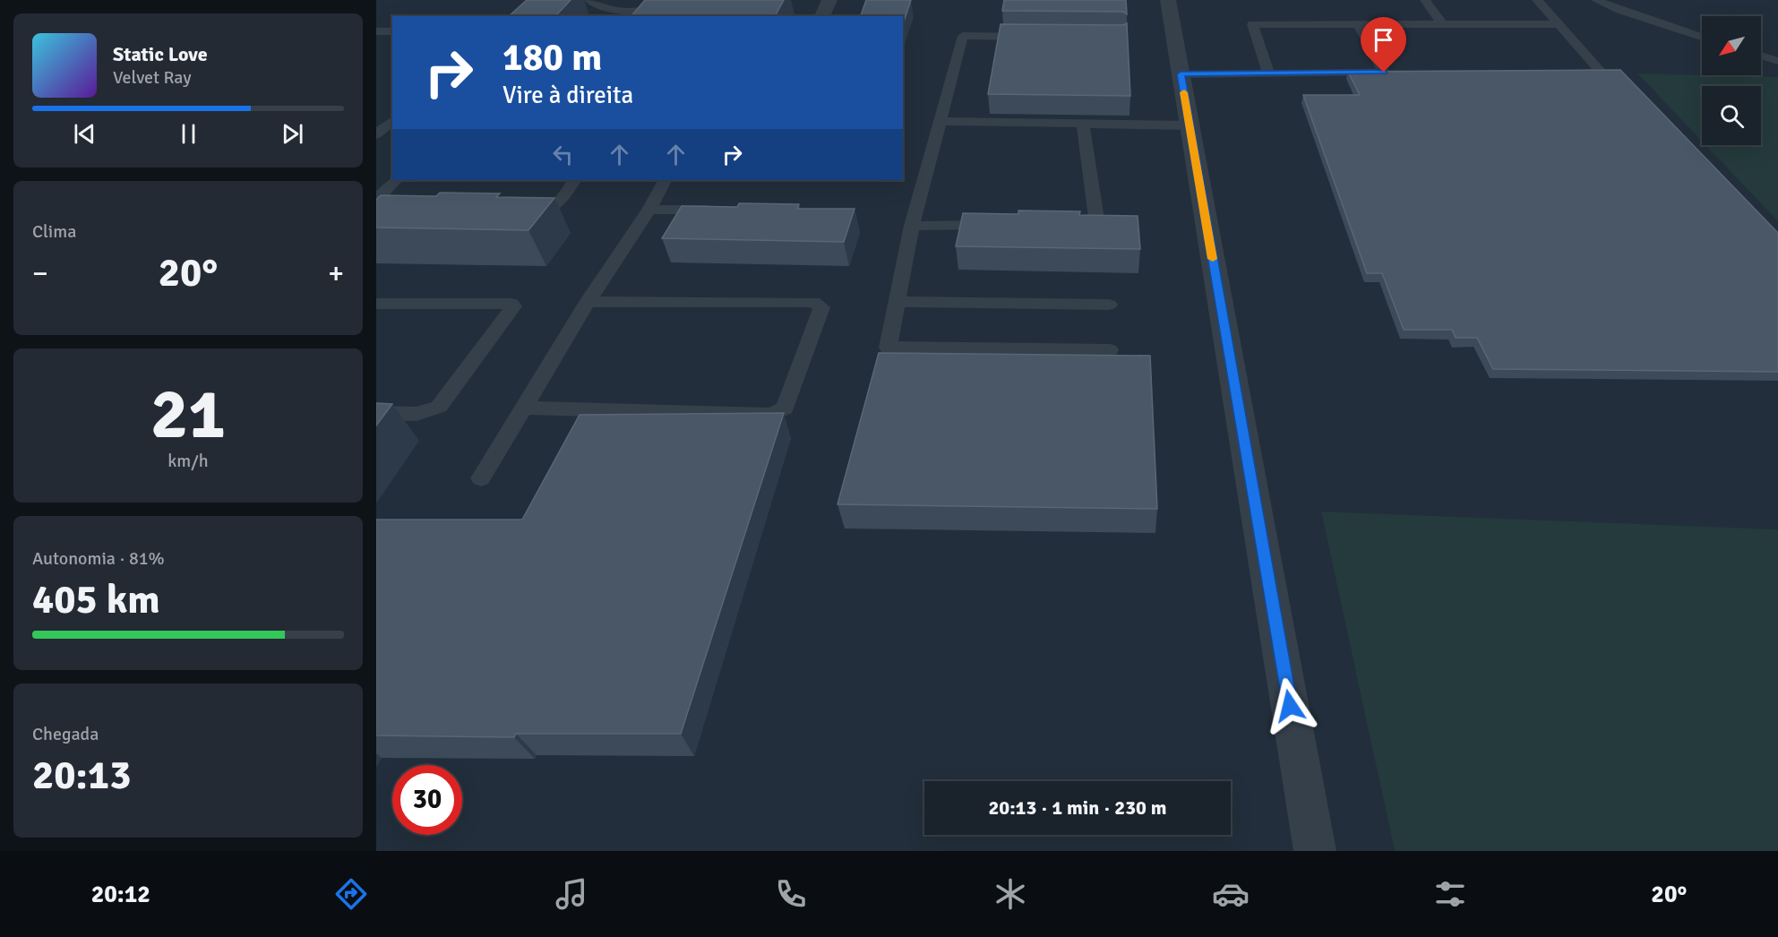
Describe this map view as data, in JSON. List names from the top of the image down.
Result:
{
  "north": "bottom left",
  "page": {
    "turn": ["180 m", "Vire à direita"],
    "song": ["Static Love", "Velvet Ray"],
    "tile": [
      "Clima",
      ["21", "km/h"],
      ["Autonomia · 81%", "405 km"],
      ["Chegada", "20:13"]
    ],
    "heat": ["−", "20°", "+"],
    "limit": "30",
    "trip": "20:13 · 1 min · 230 m",
    "tabs": ["20:12", "20°"]
  }
}
